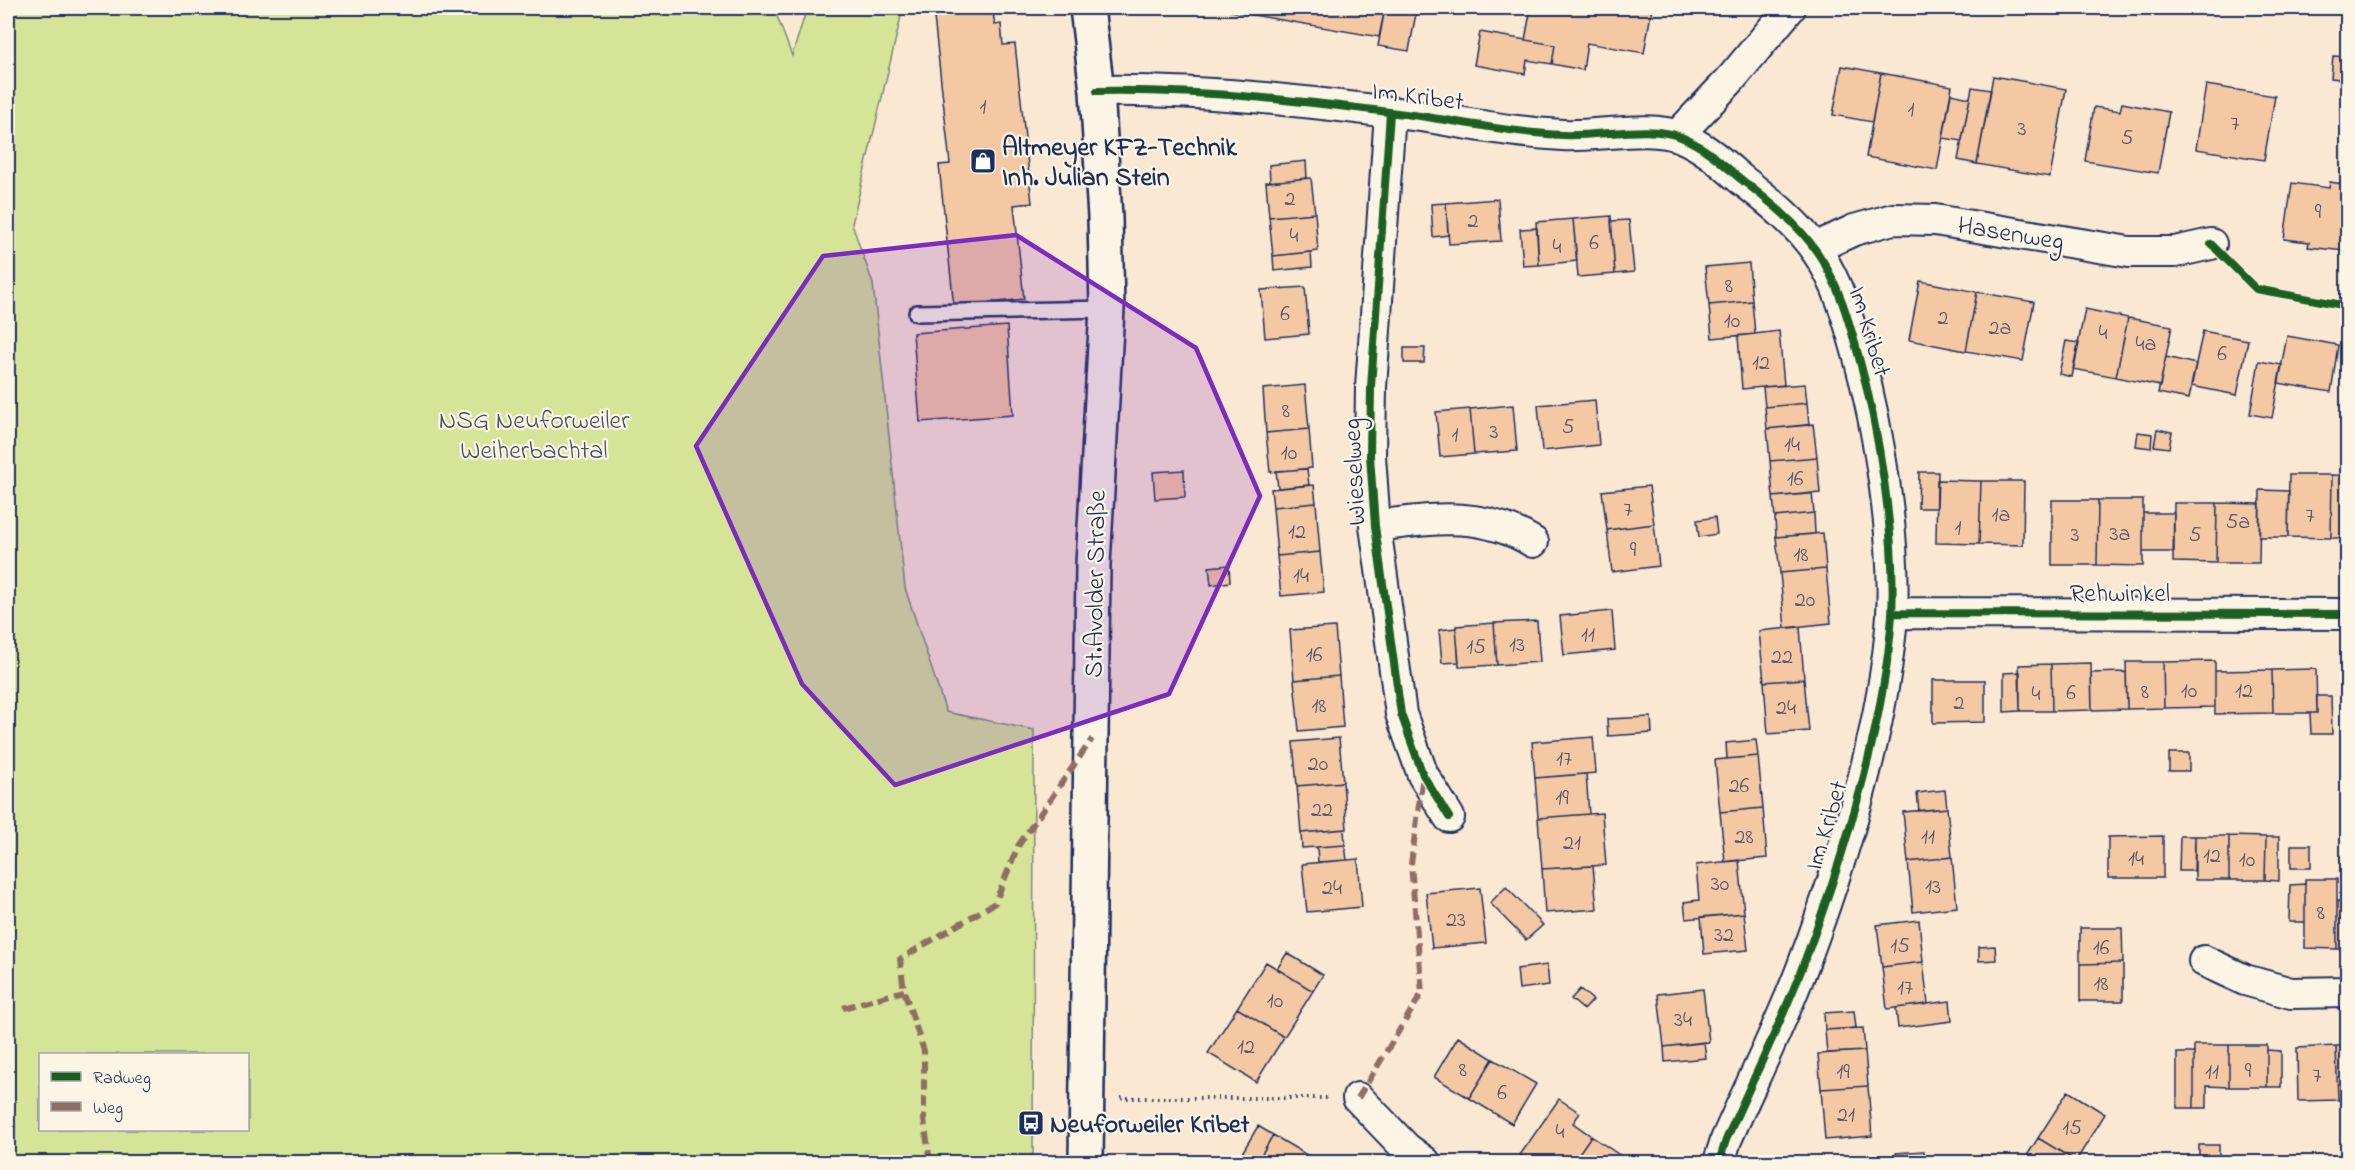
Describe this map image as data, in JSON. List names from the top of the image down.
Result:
{
  "streets": {
    "main road": ["St.Avolder Straße"],
    "street": [
      "Im Kribet",
      "Hasenweg",
      "Wieselweg",
      "Rehwinkel"
    ]
  },
  "crossings": [
    ["Im Kribet", "Hasenweg"],
    ["Im Kribet", "Wieselweg"],
    ["Im Kribet", "St.Avolder Straße"],
    ["Im Kribet", "Rehwinkel"]
  ],
  "parks": ["NSG Neuforweiler Weiherbachtal"],
  "places": {
    "shop": ["Altmeyer KFZ-Technik Inh. Julian Stein"],
    "bus stop": ["Neuforweiler Kribet"]
  },
  "house_numbers": [
    "1",
    "1",
    "7",
    "3",
    "5",
    "2",
    "9",
    "2",
    "4",
    "6",
    "4",
    "8",
    "6",
    "2",
    "10",
    "2a",
    "4",
    "4a",
    "6",
    "12",
    "8",
    "5",
    "3",
    "1",
    "14",
    "10",
    "16",
    "7",
    "1a",
    "7",
    "5a",
    "1",
    "12",
    "3a",
    "3",
    "5",
    "9",
    "18",
    "14",
    "20",
    "11",
    "13",
    "15",
    "16",
    "22",
    "10",
    "12",
    "8",
    "6",
    "4",
    "2",
    "18",
    "24",
    "17",
    "20",
    "26",
    "19",
    "22",
    "28",
    "11",
    "21",
    "12",
    "14",
    "10",
    "30",
    "13",
    "24",
    "8",
    "23",
    "32",
    "15",
    "16",
    "18",
    "17",
    "10",
    "34",
    "12",
    "8",
    "9",
    "19",
    "11",
    "7",
    "6",
    "21",
    "15",
    "4"
  ],
  "legend": ["Radweg", "Weg"]
}
